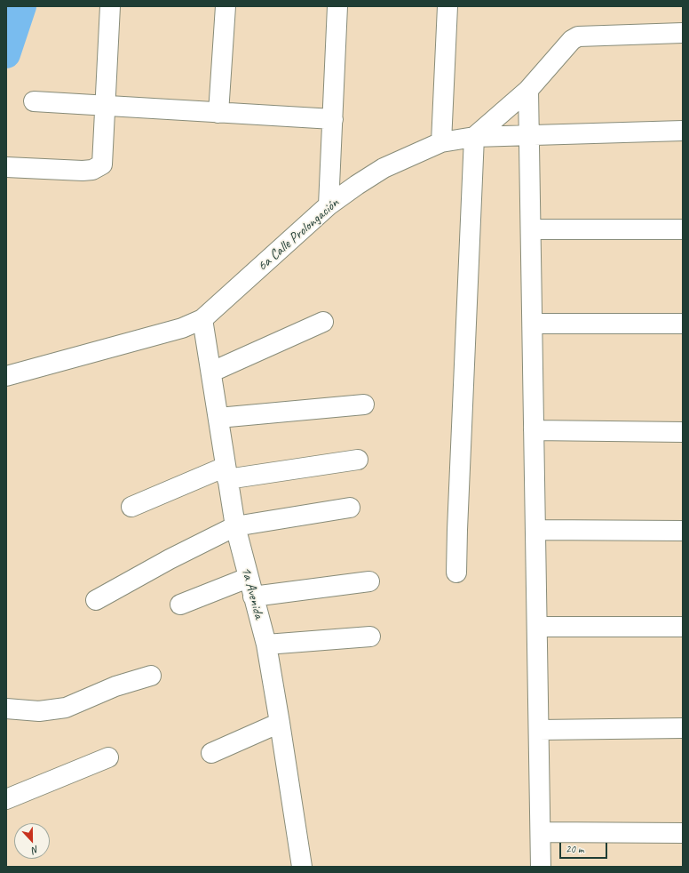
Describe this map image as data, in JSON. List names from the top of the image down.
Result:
{
  "streets": {
    "street": ["6a Calle Prolongación", "1a Avenida"]
  },
  "crossings": [
    ["6a Calle Prolongación", "1a Avenida"]
  ],
  "scale_bar": "20 m",
  "north": "bottom"
}
